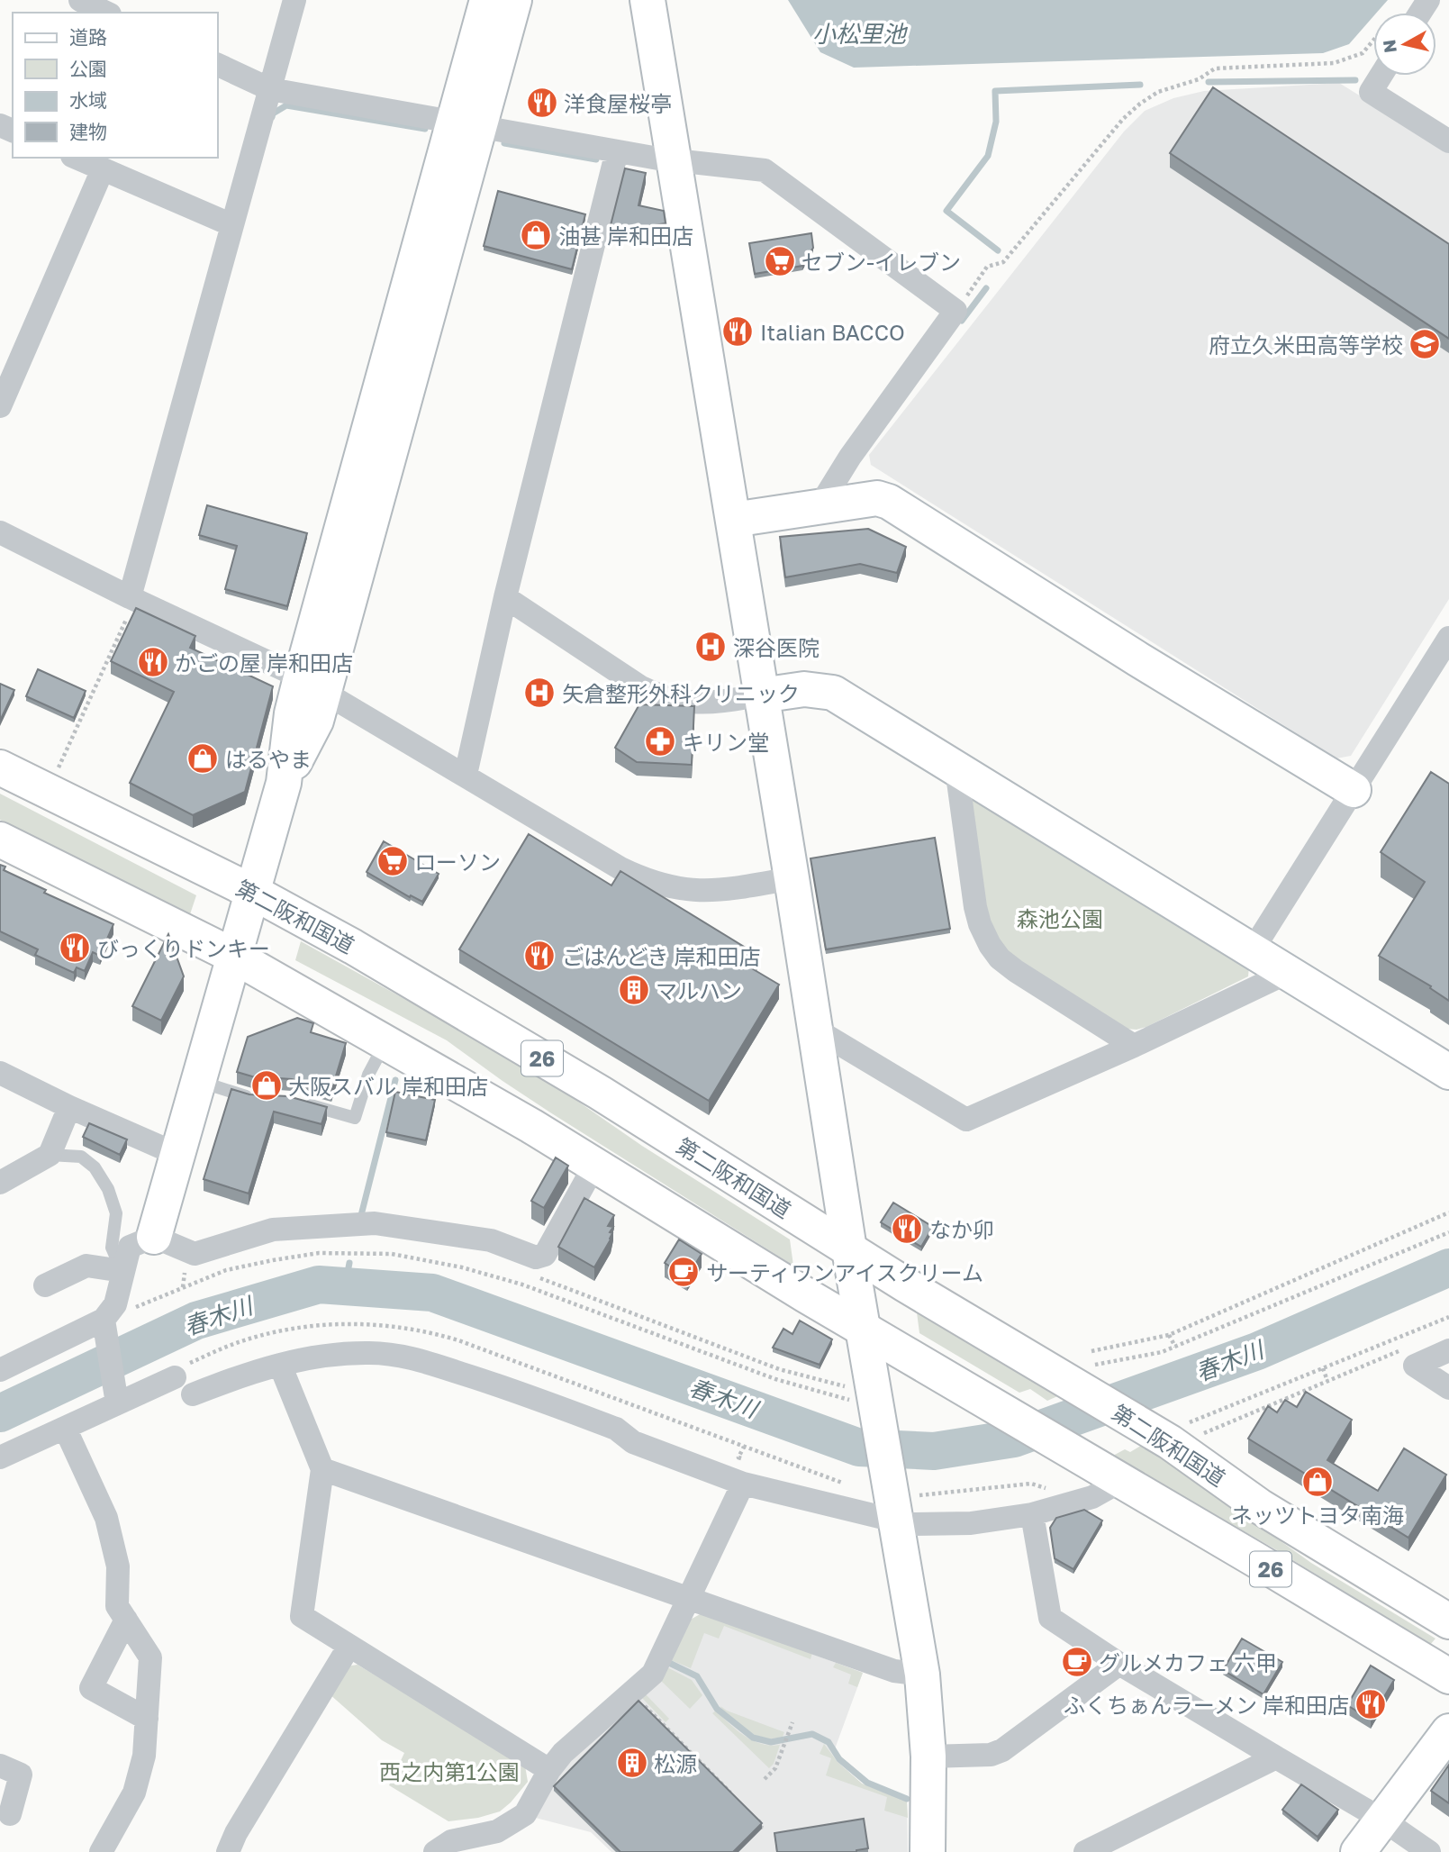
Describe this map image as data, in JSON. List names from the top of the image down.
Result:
{
  "streets": {
    "main road": ["第二阪和国道", "26"]
  },
  "water": ["小松里池", "春木川"],
  "parks": ["森池公園", "西之内第1公園"],
  "places": {
    "restaurant": [
      "洋食屋桜亭",
      "Italian BACCO",
      "かごの屋 岸和田店",
      "びっくりドンキー",
      "ごはんどき 岸和田店",
      "なか卯",
      "ふくちぁんラーメン 岸和田店"
    ],
    "shop": [
      "油甚 岸和田店",
      "はるやま",
      "大阪スバル 岸和田店",
      "ネッツトヨタ南海"
    ],
    "supermarket": ["セブン-イレブン", "ローソン"],
    "school or university": ["府立久米田高等学校"],
    "hospital": ["深谷医院", "矢倉整形外科クリニック"],
    "pharmacy": ["キリン堂"],
    "building": ["マルハン", "松源"],
    "cafe": ["サーティワンアイスクリーム", "グルメカフェ 六甲"]
  },
  "legend": [
    "道路",
    "公園",
    "水域",
    "建物"
  ],
  "north": "left"
}
